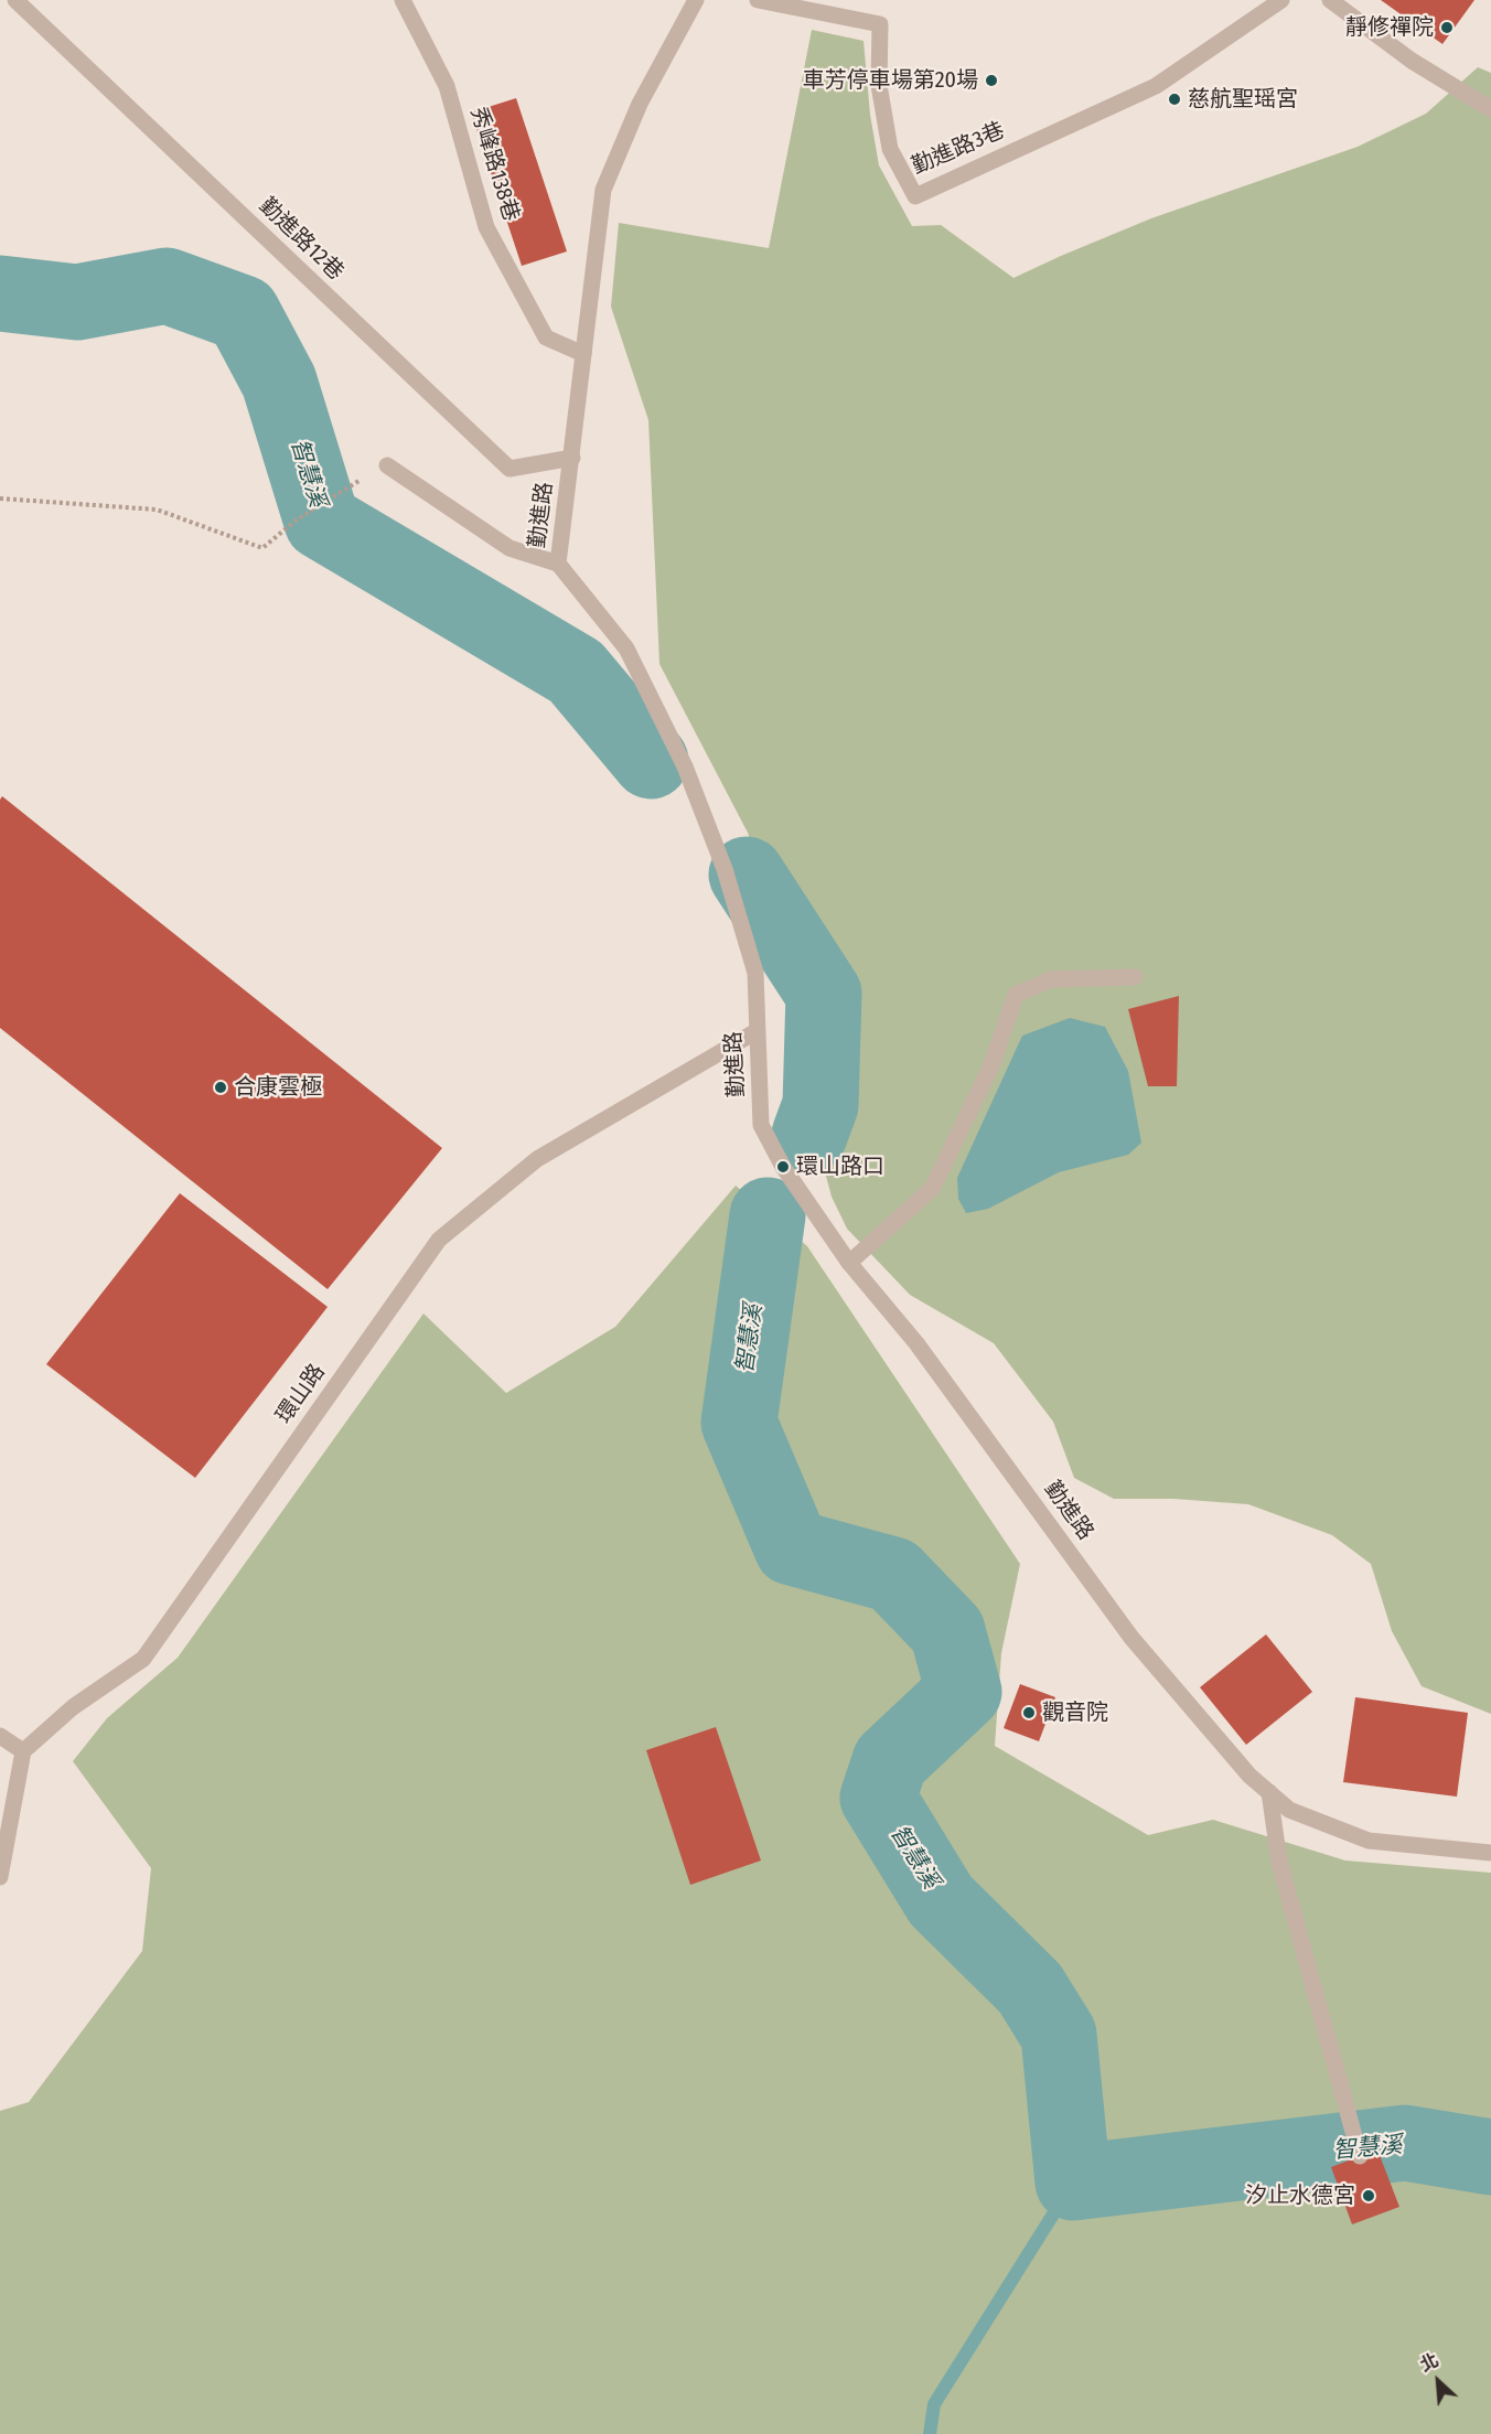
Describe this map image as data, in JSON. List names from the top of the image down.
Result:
{
  "streets": {
    "street": [
      "勤進路3巷",
      "秀峰路138巷",
      "勤進路12巷",
      "勤進路",
      "環山路"
    ]
  },
  "crossings": [
    ["秀峰路138巷", "勤進路"],
    ["勤進路12巷", "勤進路"],
    ["勤進路", "環山路"]
  ],
  "water": ["智慧溪"],
  "places": [
    "靜修禪院",
    "車芳停車場第20場",
    "慈航聖瑶宮",
    "合康雲極",
    "環山路口",
    "觀音院",
    "汐止水德宮"
  ],
  "north": "top left"
}
